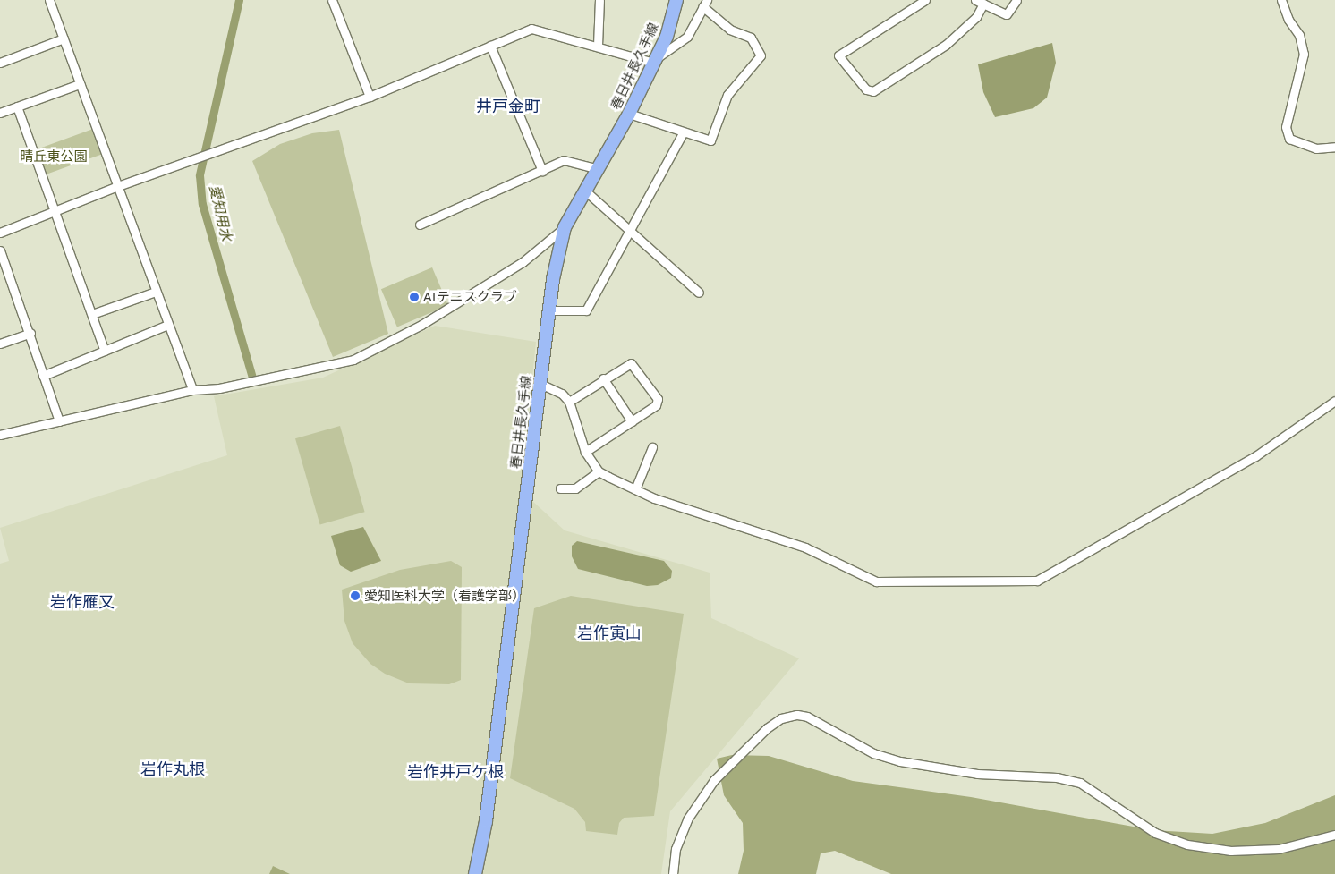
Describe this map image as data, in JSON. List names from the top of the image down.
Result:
{
  "streets": {
    "main road": ["春日井長久手線"]
  },
  "districts": [
    "井戸金町",
    "岩作雁又",
    "岩作寅山",
    "岩作丸根",
    "岩作井戸ケ根"
  ],
  "water": ["愛知用水"],
  "parks": ["晴丘東公園"],
  "places": ["AIテニスクラブ", "愛知医科大学（看護学部）"]
}
